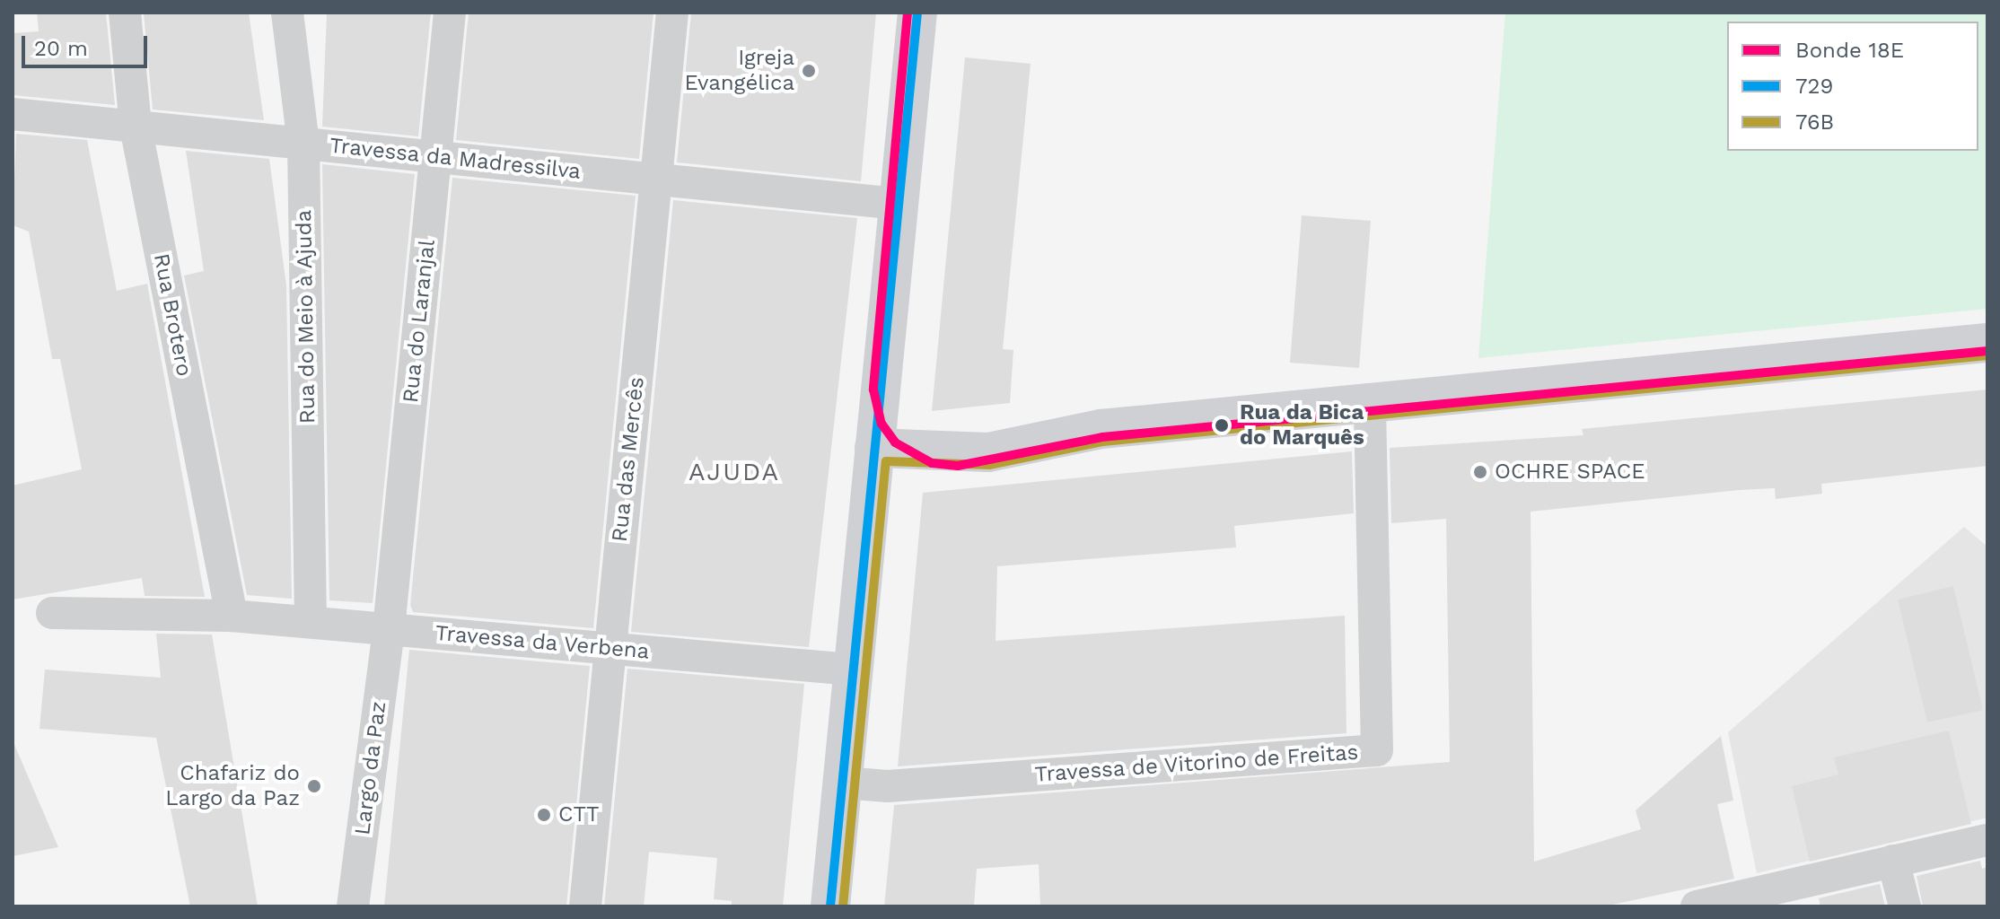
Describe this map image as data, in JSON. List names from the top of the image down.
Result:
{
  "streets": {
    "street": [
      "Travessa da Madressilva",
      "Rua Brotero",
      "Rua do Meio à Ajuda",
      "Rua do Laranjal",
      "Rua das Mercês",
      "Travessa da Verbena",
      "Travessa de Vitorino de Freitas",
      "Largo da Paz"
    ]
  },
  "crossings": [
    ["Travessa da Madressilva", "Rua Brotero"],
    ["Travessa da Madressilva", "Rua do Meio à Ajuda"],
    ["Travessa da Madressilva", "Rua do Laranjal"],
    ["Travessa da Madressilva", "Rua das Mercês"],
    ["Rua Brotero", "Travessa da Verbena"],
    ["Rua do Meio à Ajuda", "Travessa da Verbena"],
    ["Rua do Laranjal", "Travessa da Verbena"],
    ["Rua do Laranjal", "Largo da Paz"],
    ["Rua das Mercês", "Travessa da Verbena"],
    ["Travessa da Verbena", "Largo da Paz"]
  ],
  "districts": ["AJUDA"],
  "places": [
    "Igreja Evangélica",
    "Rua da Bica do Marquês",
    "OCHRE SPACE",
    "Chafariz do Largo da Paz",
    "CTT"
  ],
  "lines": ["tram line 18E", "transit line 729", "transit line 76B"],
  "legend": ["Bonde 18E", "729", "76B"],
  "scale_bar": "20 m"
}
